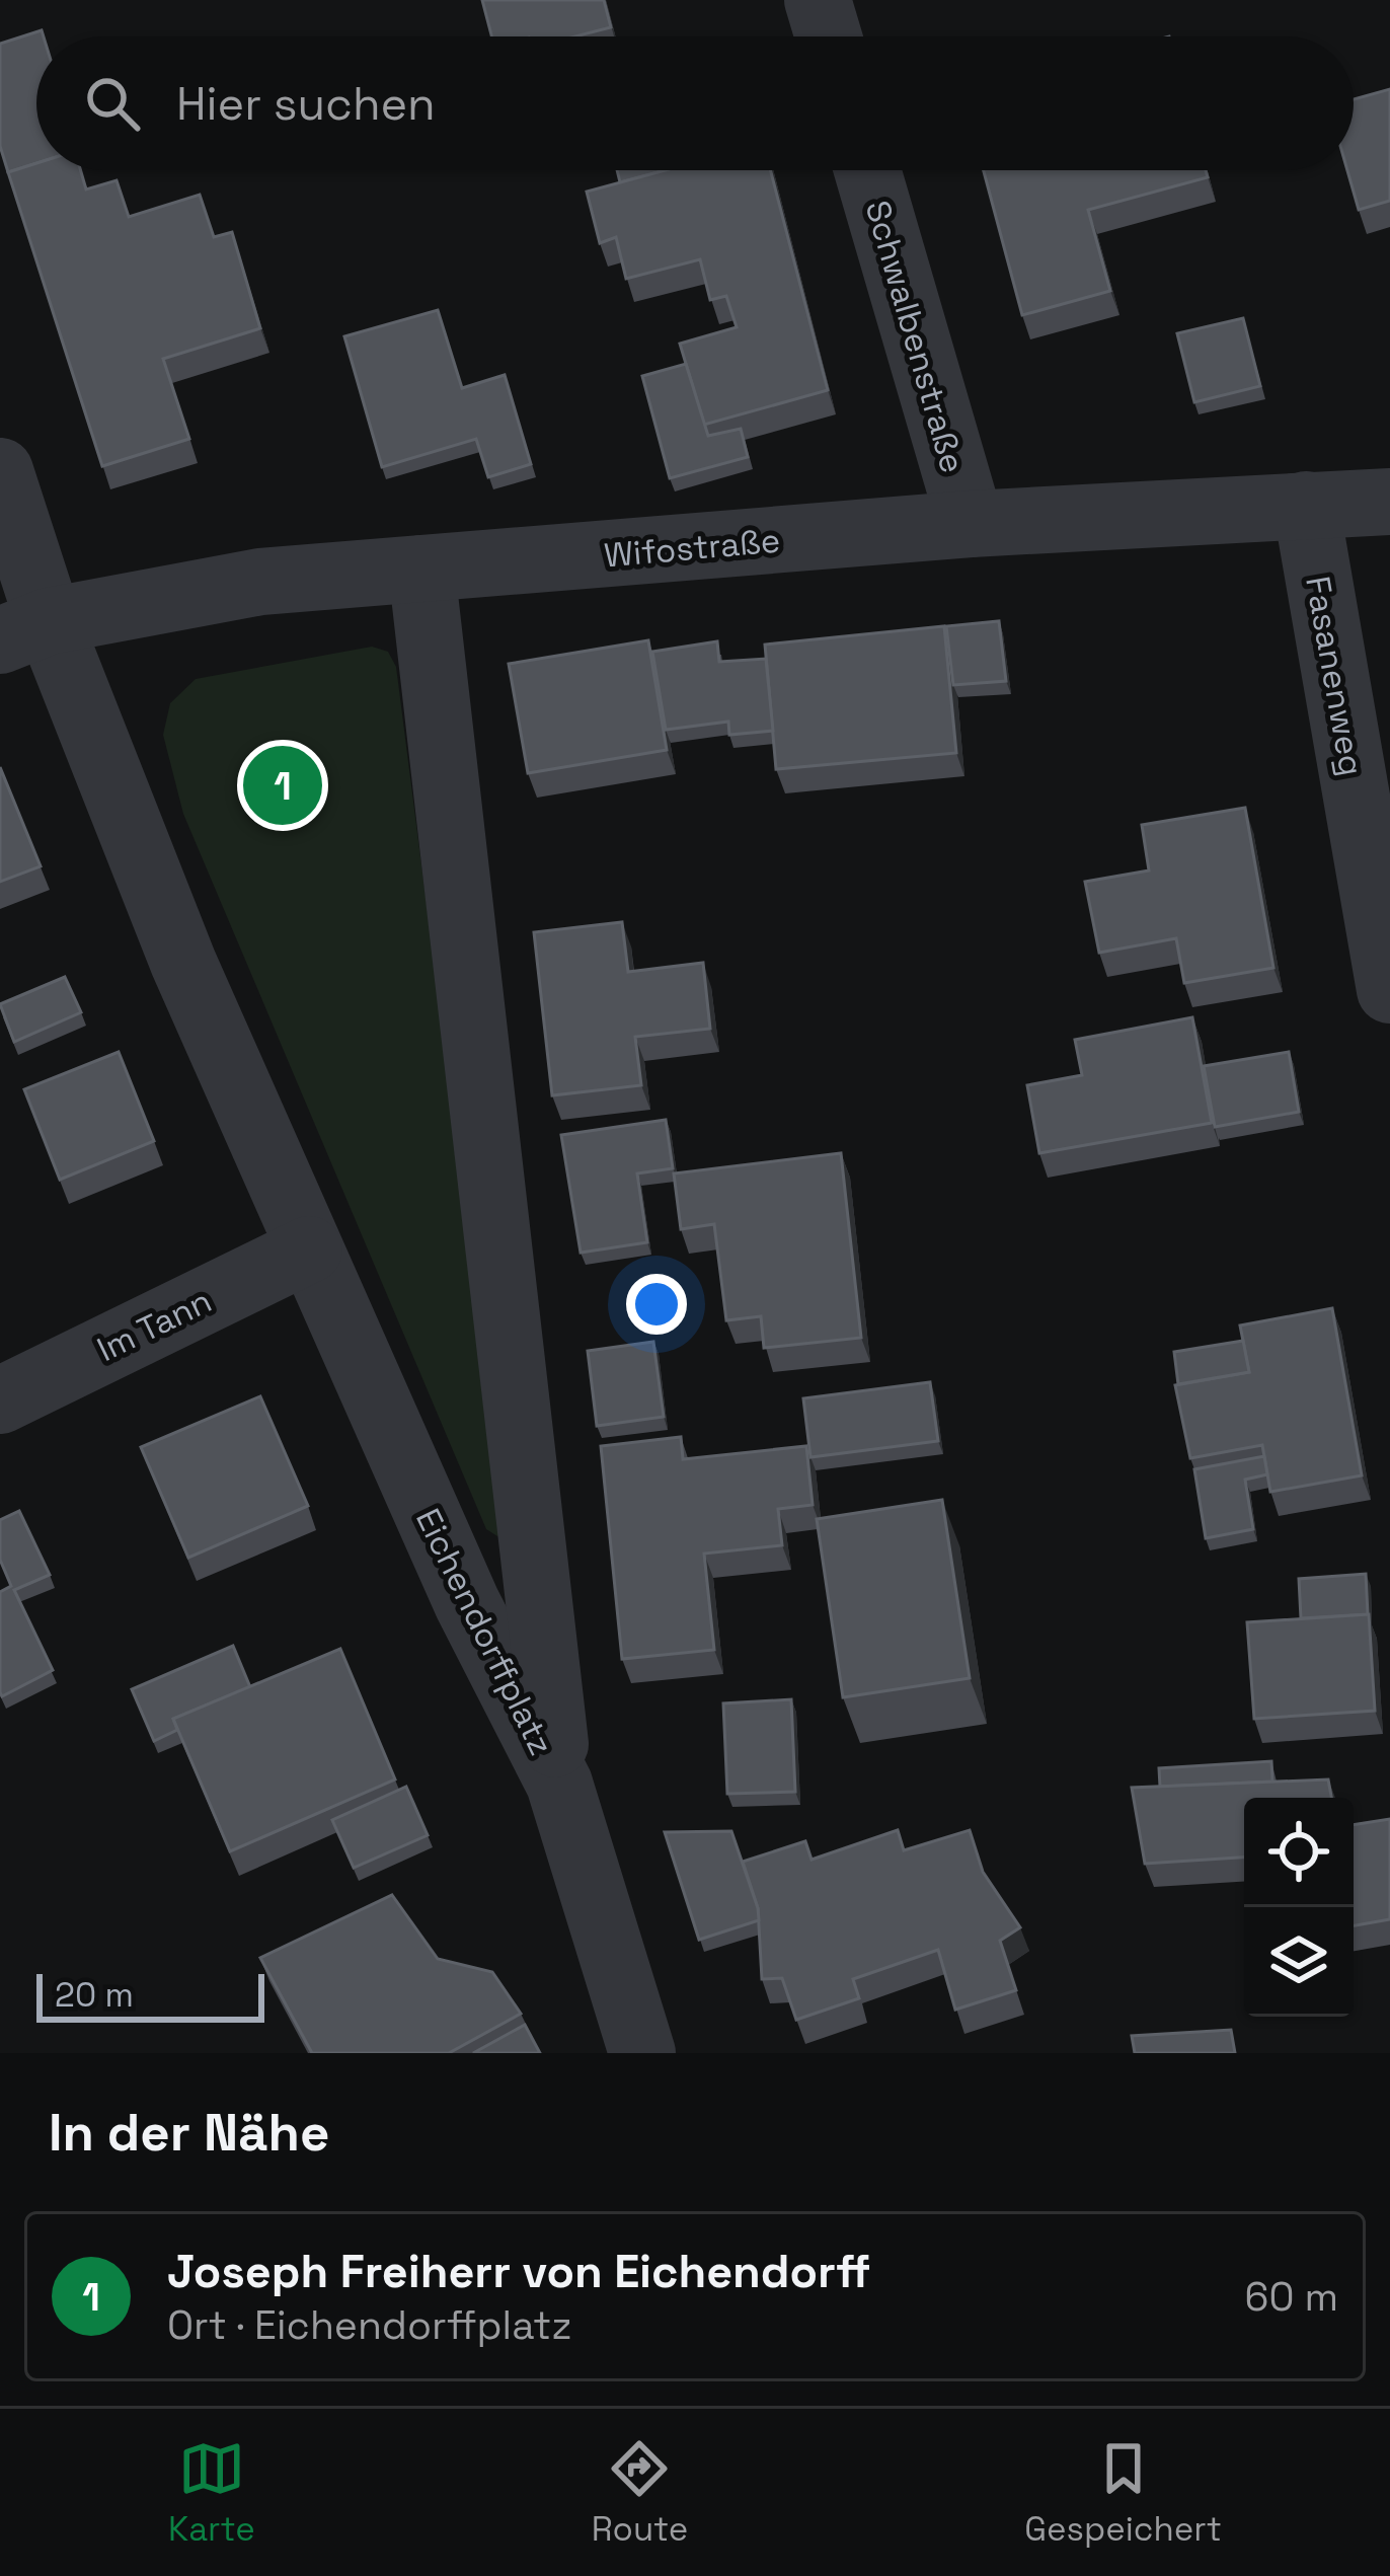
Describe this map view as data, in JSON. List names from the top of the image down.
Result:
{
  "streets": {
    "street": [
      "Schwalbenstraße",
      "Wifostraße",
      "Fasanenweg",
      "Im Tann",
      "Eichendorffplatz"
    ]
  },
  "crossings": [
    ["Schwalbenstraße", "Wifostraße"],
    ["Wifostraße", "Fasanenweg"],
    ["Wifostraße", "Eichendorffplatz"],
    ["Im Tann", "Eichendorffplatz"]
  ],
  "scale_bar": "20 m",
  "page": {
    "search": "Hier suchen",
    "pins": "1",
    "scale": "20 m",
    "heading": "In der Nähe",
    "list": [
      {
        "mark": "1",
        "name": "Joseph Freiherr von Eichendorff",
        "note": "Ort · Eichendorffplatz",
        "value": "60 m"
      }
    ],
    "nav": ["Karte", "Route", "Gespeichert"]
  }
}
